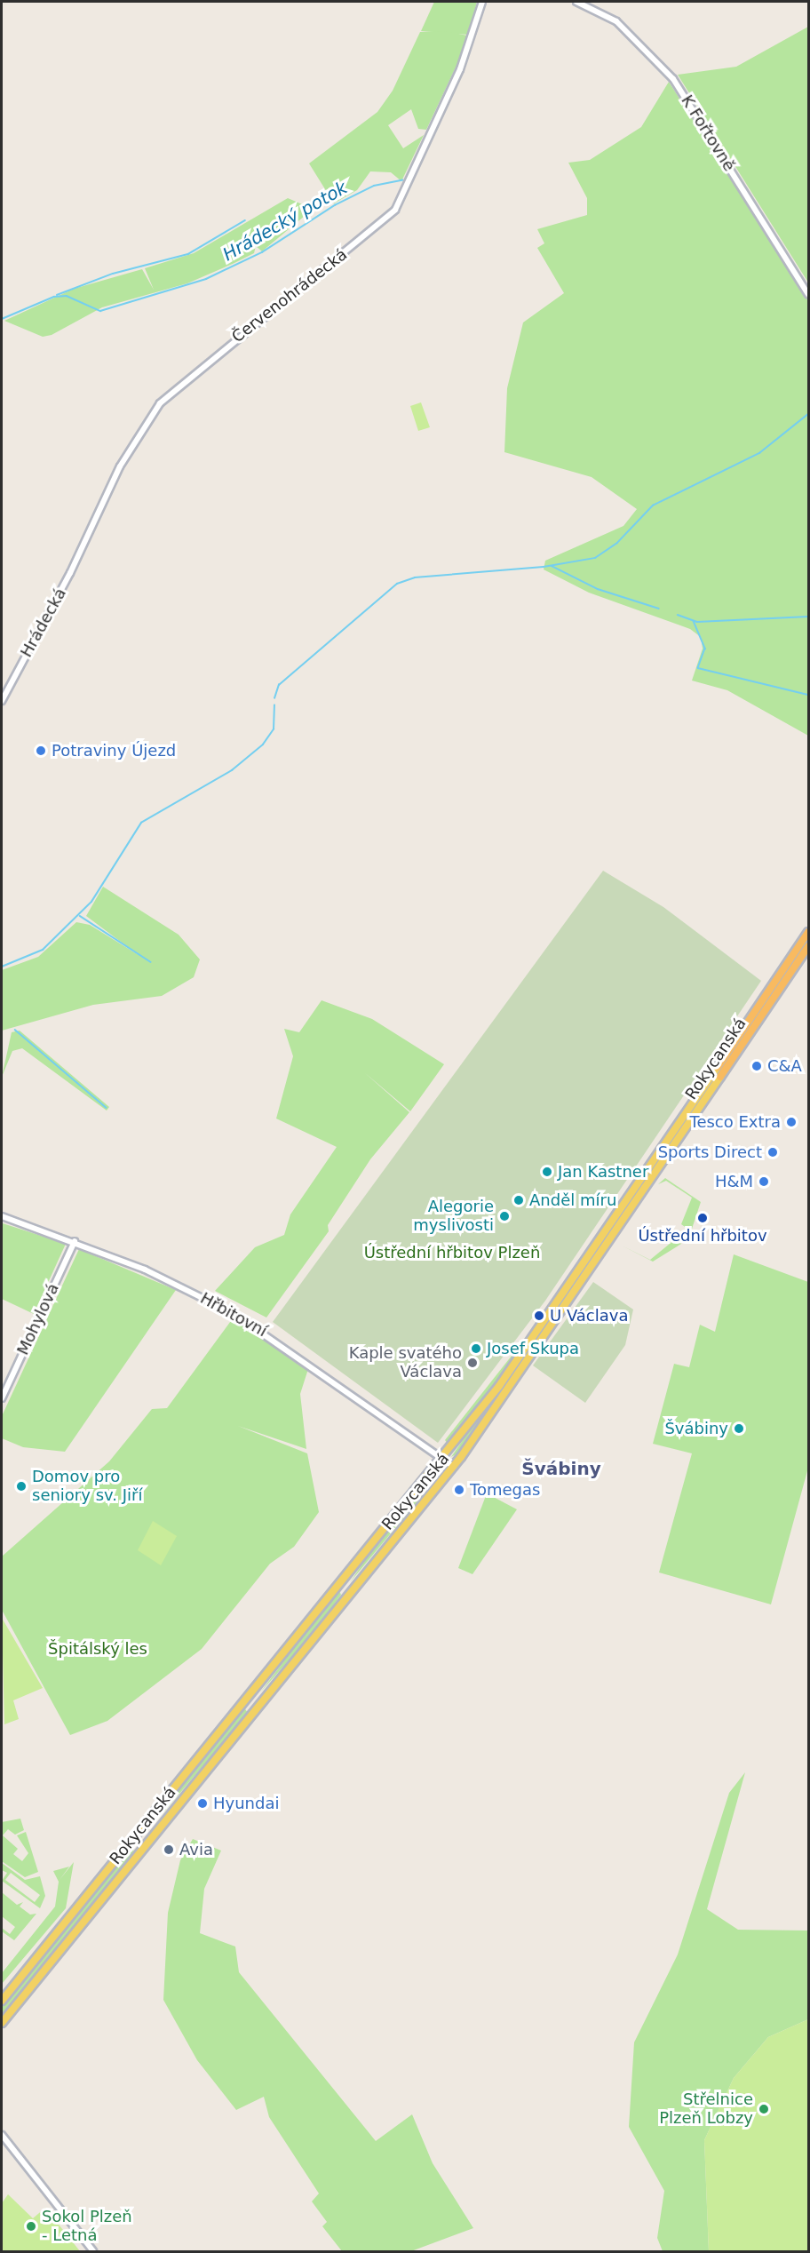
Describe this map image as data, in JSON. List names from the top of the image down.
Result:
{
  "streets": {
    "highway": ["Rokycanská"],
    "street": [
      "K Fořtovně",
      "Červenohrádecká",
      "Hrádecká",
      "Hřbitovní",
      "Mohylová"
    ]
  },
  "crossings": [
    ["Červenohrádecká", "Hrádecká"],
    ["Rokycanská", "Hřbitovní"],
    ["Hřbitovní", "Mohylová"]
  ],
  "districts": ["Švábiny"],
  "water": ["Hrádecký potok"],
  "parks": ["Ústřední hřbitov Plzeň", "Špitálský les"],
  "places": [
    "Potraviny Újezd",
    "C&A",
    "Tesco Extra",
    "Sports Direct",
    "Jan Kastner",
    "H&M",
    "Anděl míru",
    "Alegorie myslivosti",
    "Ústřední hřbitov",
    "U Václava",
    "Josef Skupa",
    "Kaple svatého Václava",
    "Švábiny",
    "Domov pro seniory sv. Jiří",
    "Tomegas",
    "Hyundai",
    "Avia",
    "Střelnice Plzeň Lobzy",
    "Sokol Plzeň - Letná"
  ]
}
